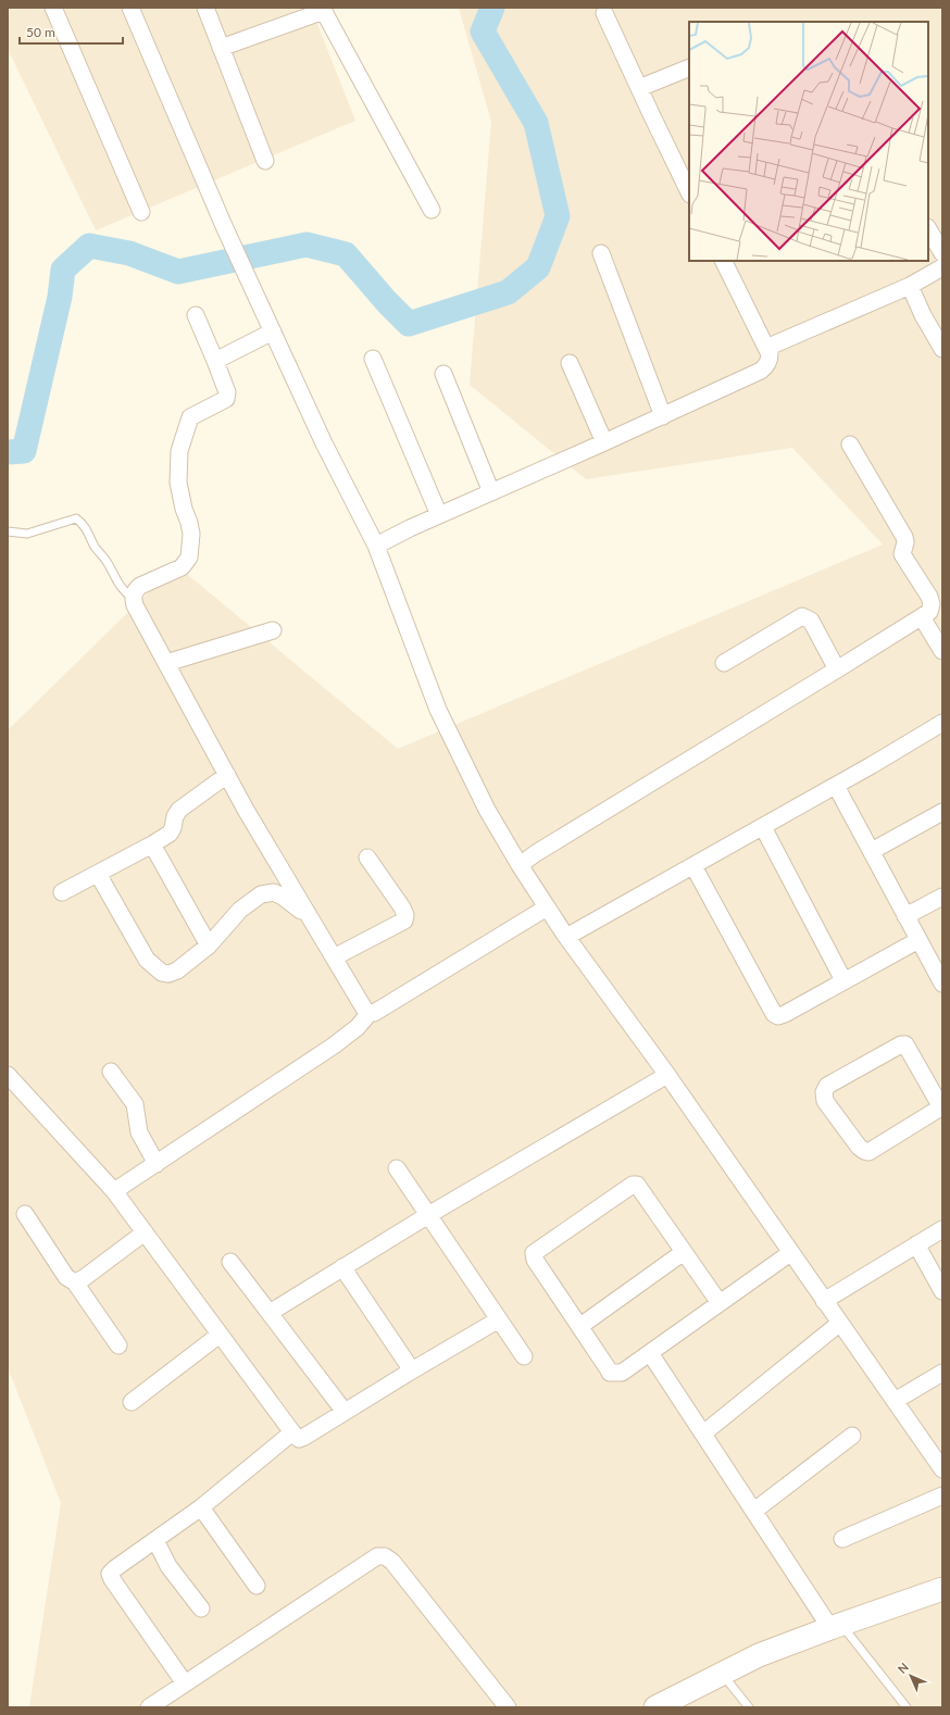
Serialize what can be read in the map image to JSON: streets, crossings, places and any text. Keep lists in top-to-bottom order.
{
  "scale_bar": "50 m",
  "north": "top left"
}
